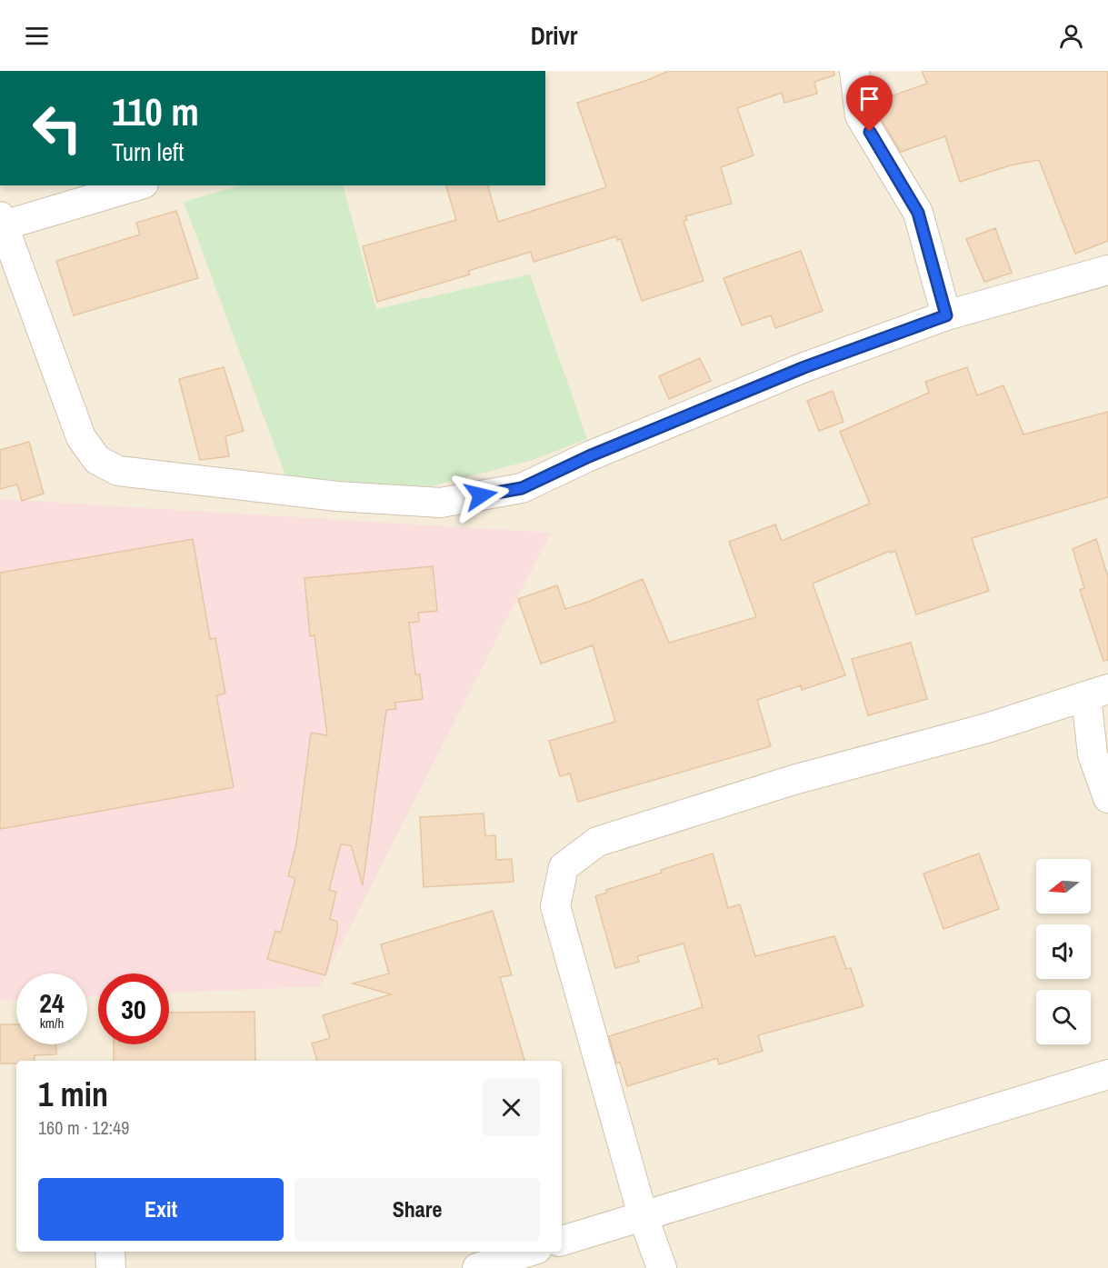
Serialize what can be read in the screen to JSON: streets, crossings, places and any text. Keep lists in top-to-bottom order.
{
  "north": "left",
  "page": {
    "header": "Drivr",
    "turn": ["110 m", "Turn left"],
    "speed": "24 km/h",
    "limit": "30",
    "heading": ["1 min", "160 m · 12:49"],
    "buttons": ["Exit", "Share"]
  }
}
